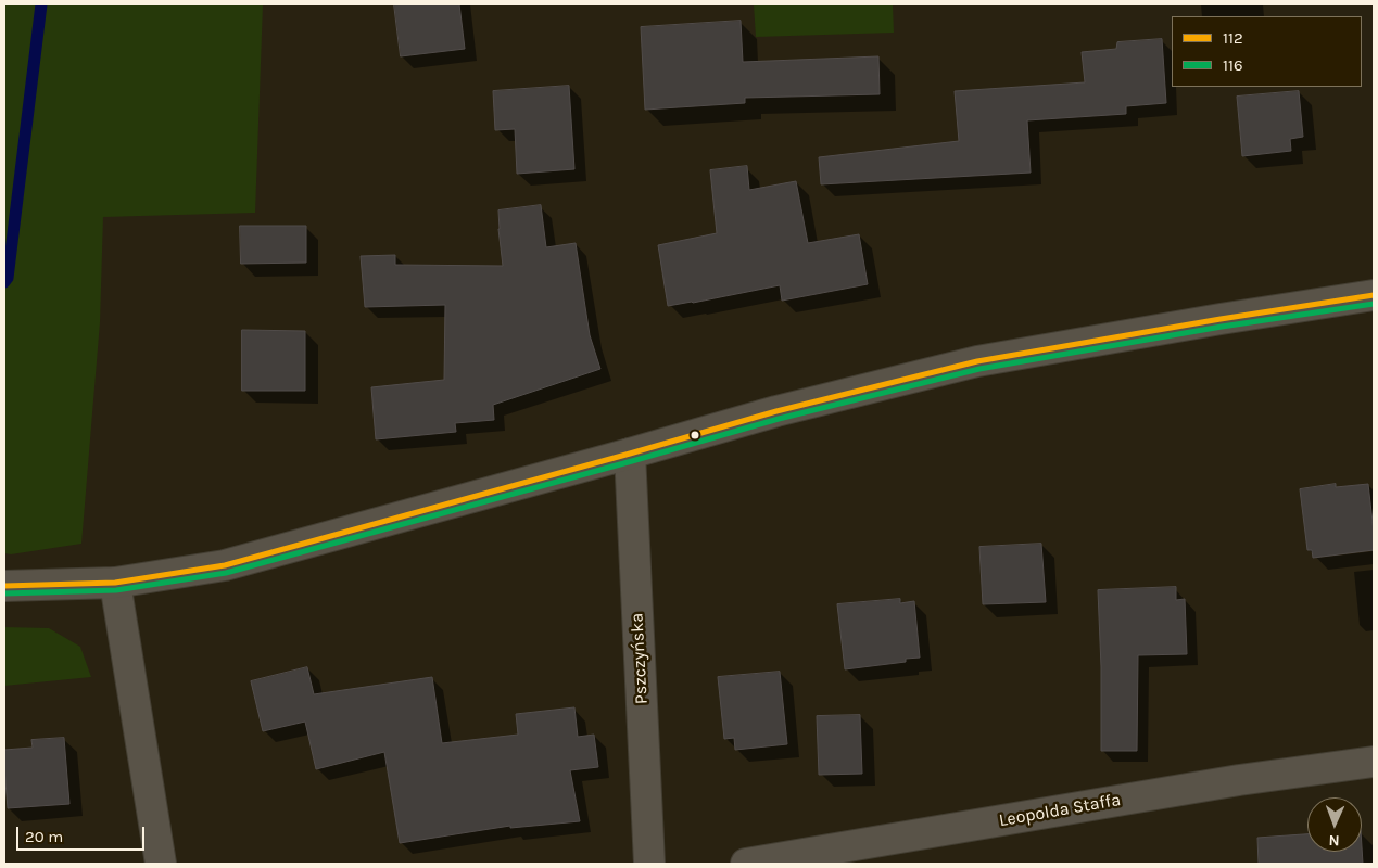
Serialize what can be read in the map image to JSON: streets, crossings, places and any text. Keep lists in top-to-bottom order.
{
  "streets": {
    "street": ["Pszczyńska", "Leopolda Staffa"]
  },
  "lines": ["transit line 112", "transit line 116"],
  "legend": ["112", "116"],
  "scale_bar": "20 m",
  "north": "bottom"
}
